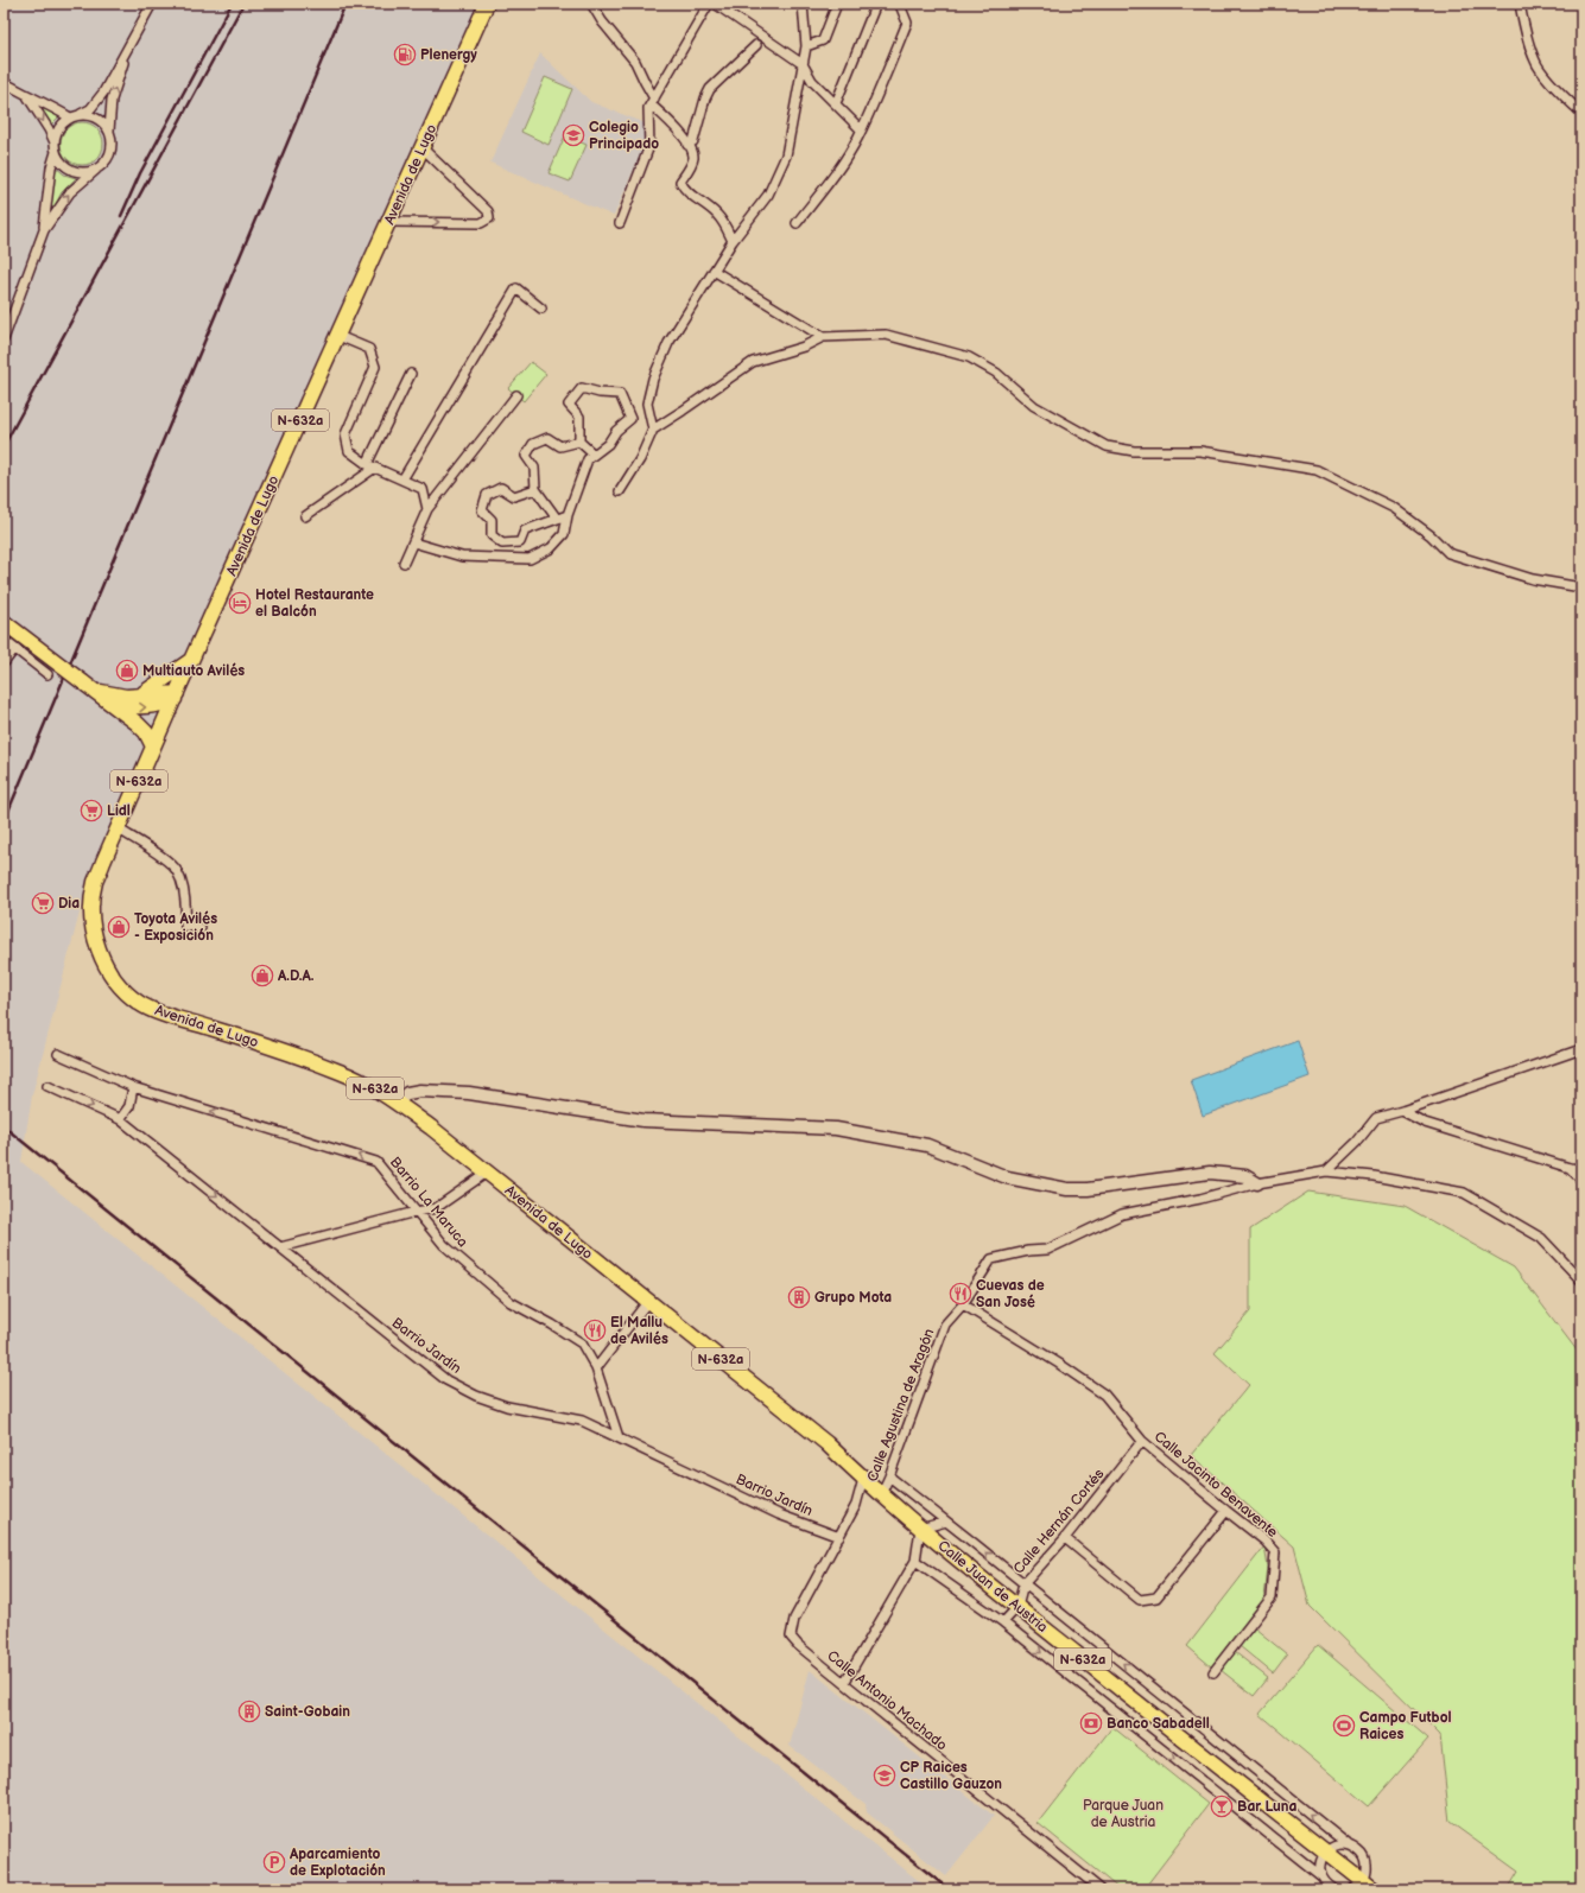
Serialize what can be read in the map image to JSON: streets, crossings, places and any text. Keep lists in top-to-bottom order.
{
  "streets": {
    "main road": ["Avenida de Lugo", "N-632a", "Calle Juan de Austria"],
    "street": [
      "Barrio La Maruca",
      "Barrio Jardín",
      "Calle Agustina de Aragón",
      "Calle Jacinto Benavente",
      "Calle Hernán Cortés",
      "Calle Antonio Machado"
    ]
  },
  "crossings": [
    ["Avenida de Lugo", "Calle Agustina de Aragón"],
    ["Avenida de Lugo", "Calle Juan de Austria"],
    ["Barrio La Maruca", "Barrio Jardín"],
    ["Barrio Jardín", "Calle Antonio Machado"],
    ["Calle Agustina de Aragón", "Calle Jacinto Benavente"],
    ["Calle Agustina de Aragón", "Calle Juan de Austria"],
    ["Calle Jacinto Benavente", "Calle Hernán Cortés"],
    ["Calle Hernán Cortés", "Calle Juan de Austria"]
  ],
  "one_way": ["Barrio La Maruca"],
  "parks": ["Parque Juan de Austria"],
  "places": {
    "fuel station": ["Plenergy"],
    "school or university": ["Colegio Principado", "CP Raices Castillo Gauzon"],
    "hotel": ["Hotel Restaurante el Balcón"],
    "shop": ["Multiauto Avilés", "Toyota Avilés - Exposición", "A.D.A."],
    "supermarket": ["Lidl", "Dia"],
    "restaurant": ["Cuevas de San José", "El Mallu de Avilés"],
    "building": ["Grupo Mota", "Saint-Gobain"],
    "bank": ["Banco Sabadell"],
    "sports": ["Campo Futbol Raices"],
    "bar": ["Bar Luna"],
    "parking": ["Aparcamiento de Explotación"]
  }
}
